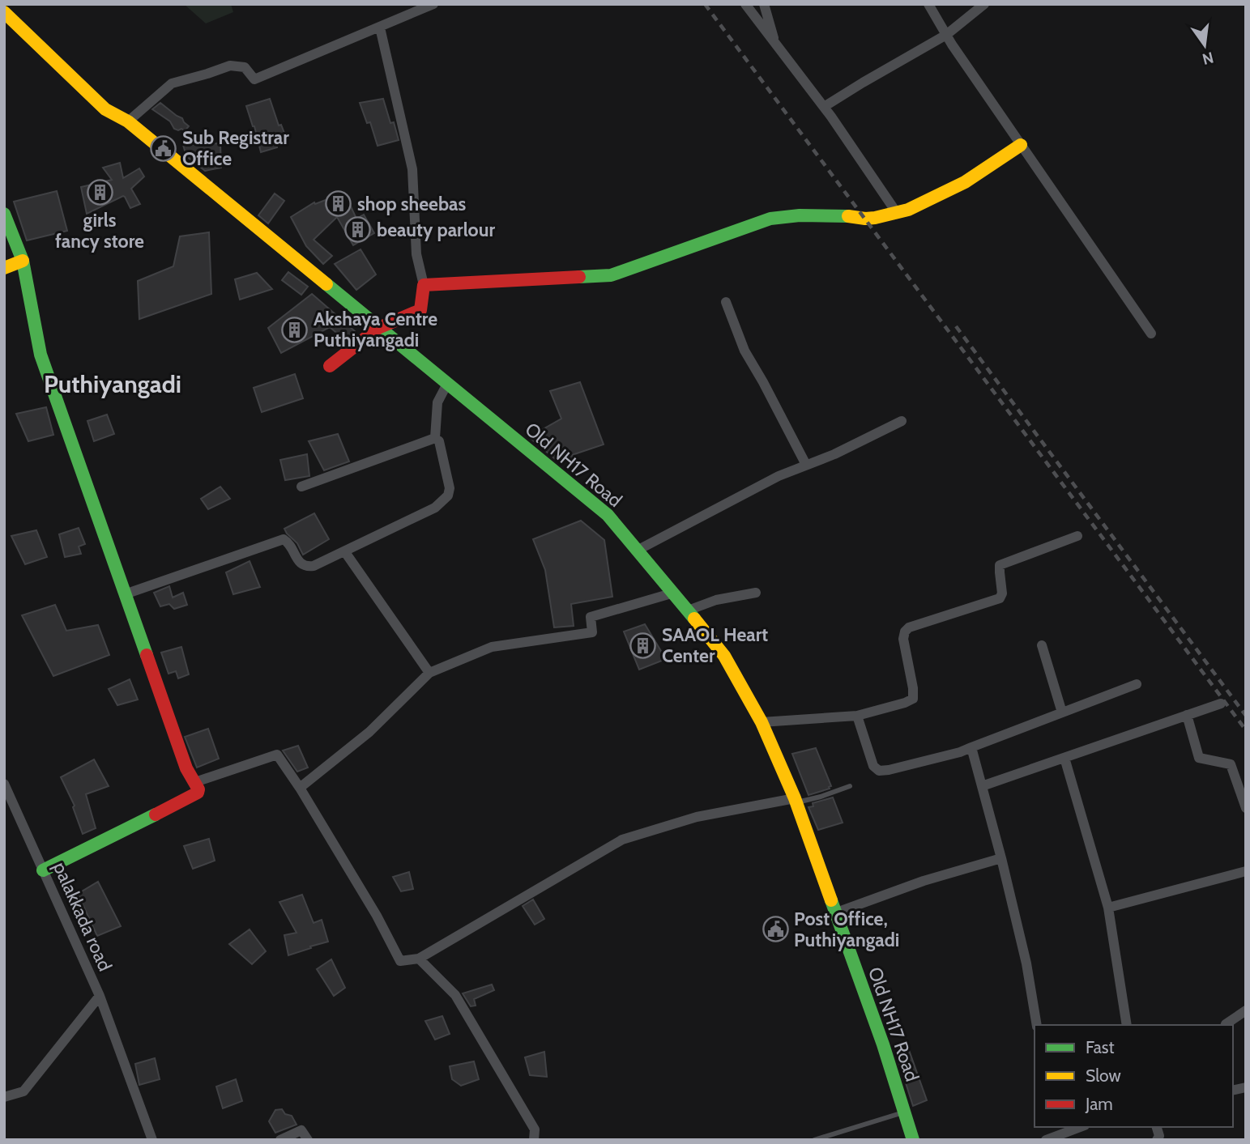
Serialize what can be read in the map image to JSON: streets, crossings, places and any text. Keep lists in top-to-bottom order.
{
  "streets": {
    "street": ["Old NH17 Road", "palakkada road"]
  },
  "districts": ["Puthiyangadi"],
  "places": {
    "public building": ["Sub Registrar Office", "Post Office, Puthiyangadi"],
    "building": [
      "girls fancy store",
      "shop sheebas",
      "beauty parlour",
      "Akshaya Centre Puthiyangadi",
      "SAAOL Heart Center"
    ]
  },
  "legend": ["Fast", "Slow", "Jam"],
  "north": "bottom"
}
